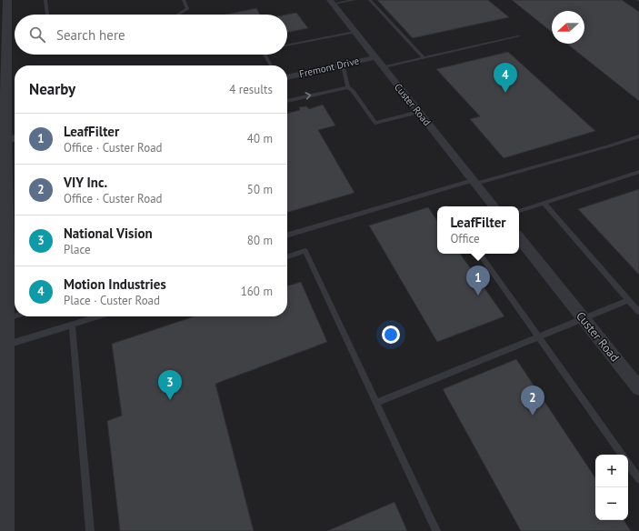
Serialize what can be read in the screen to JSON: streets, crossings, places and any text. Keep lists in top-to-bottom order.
{
  "streets": {
    "street": ["Fremont Drive", "Custer Road"]
  },
  "crossings": [
    ["Fremont Drive", "Custer Road"]
  ],
  "north": "left",
  "page": {
    "search": "Search here",
    "pins": [
      "4",
      "1",
      "3",
      "2"
    ],
    "heading": ["Nearby", "4 results"],
    "list": [
      {
        "mark": "1",
        "name": "LeafFilter",
        "note": "Office · Custer Road",
        "value": "40 m"
      },
      {
        "mark": "2",
        "name": "VIY Inc.",
        "note": "Office · Custer Road",
        "value": "50 m"
      },
      {
        "mark": "3",
        "name": "National Vision",
        "note": "Place",
        "value": "80 m"
      },
      {
        "mark": "4",
        "name": "Motion Industries",
        "note": "Place · Custer Road",
        "value": "160 m"
      }
    ],
    "popup": ["LeafFilter", "Office"],
    "map_buttons": ["+", "−"]
  }
}
